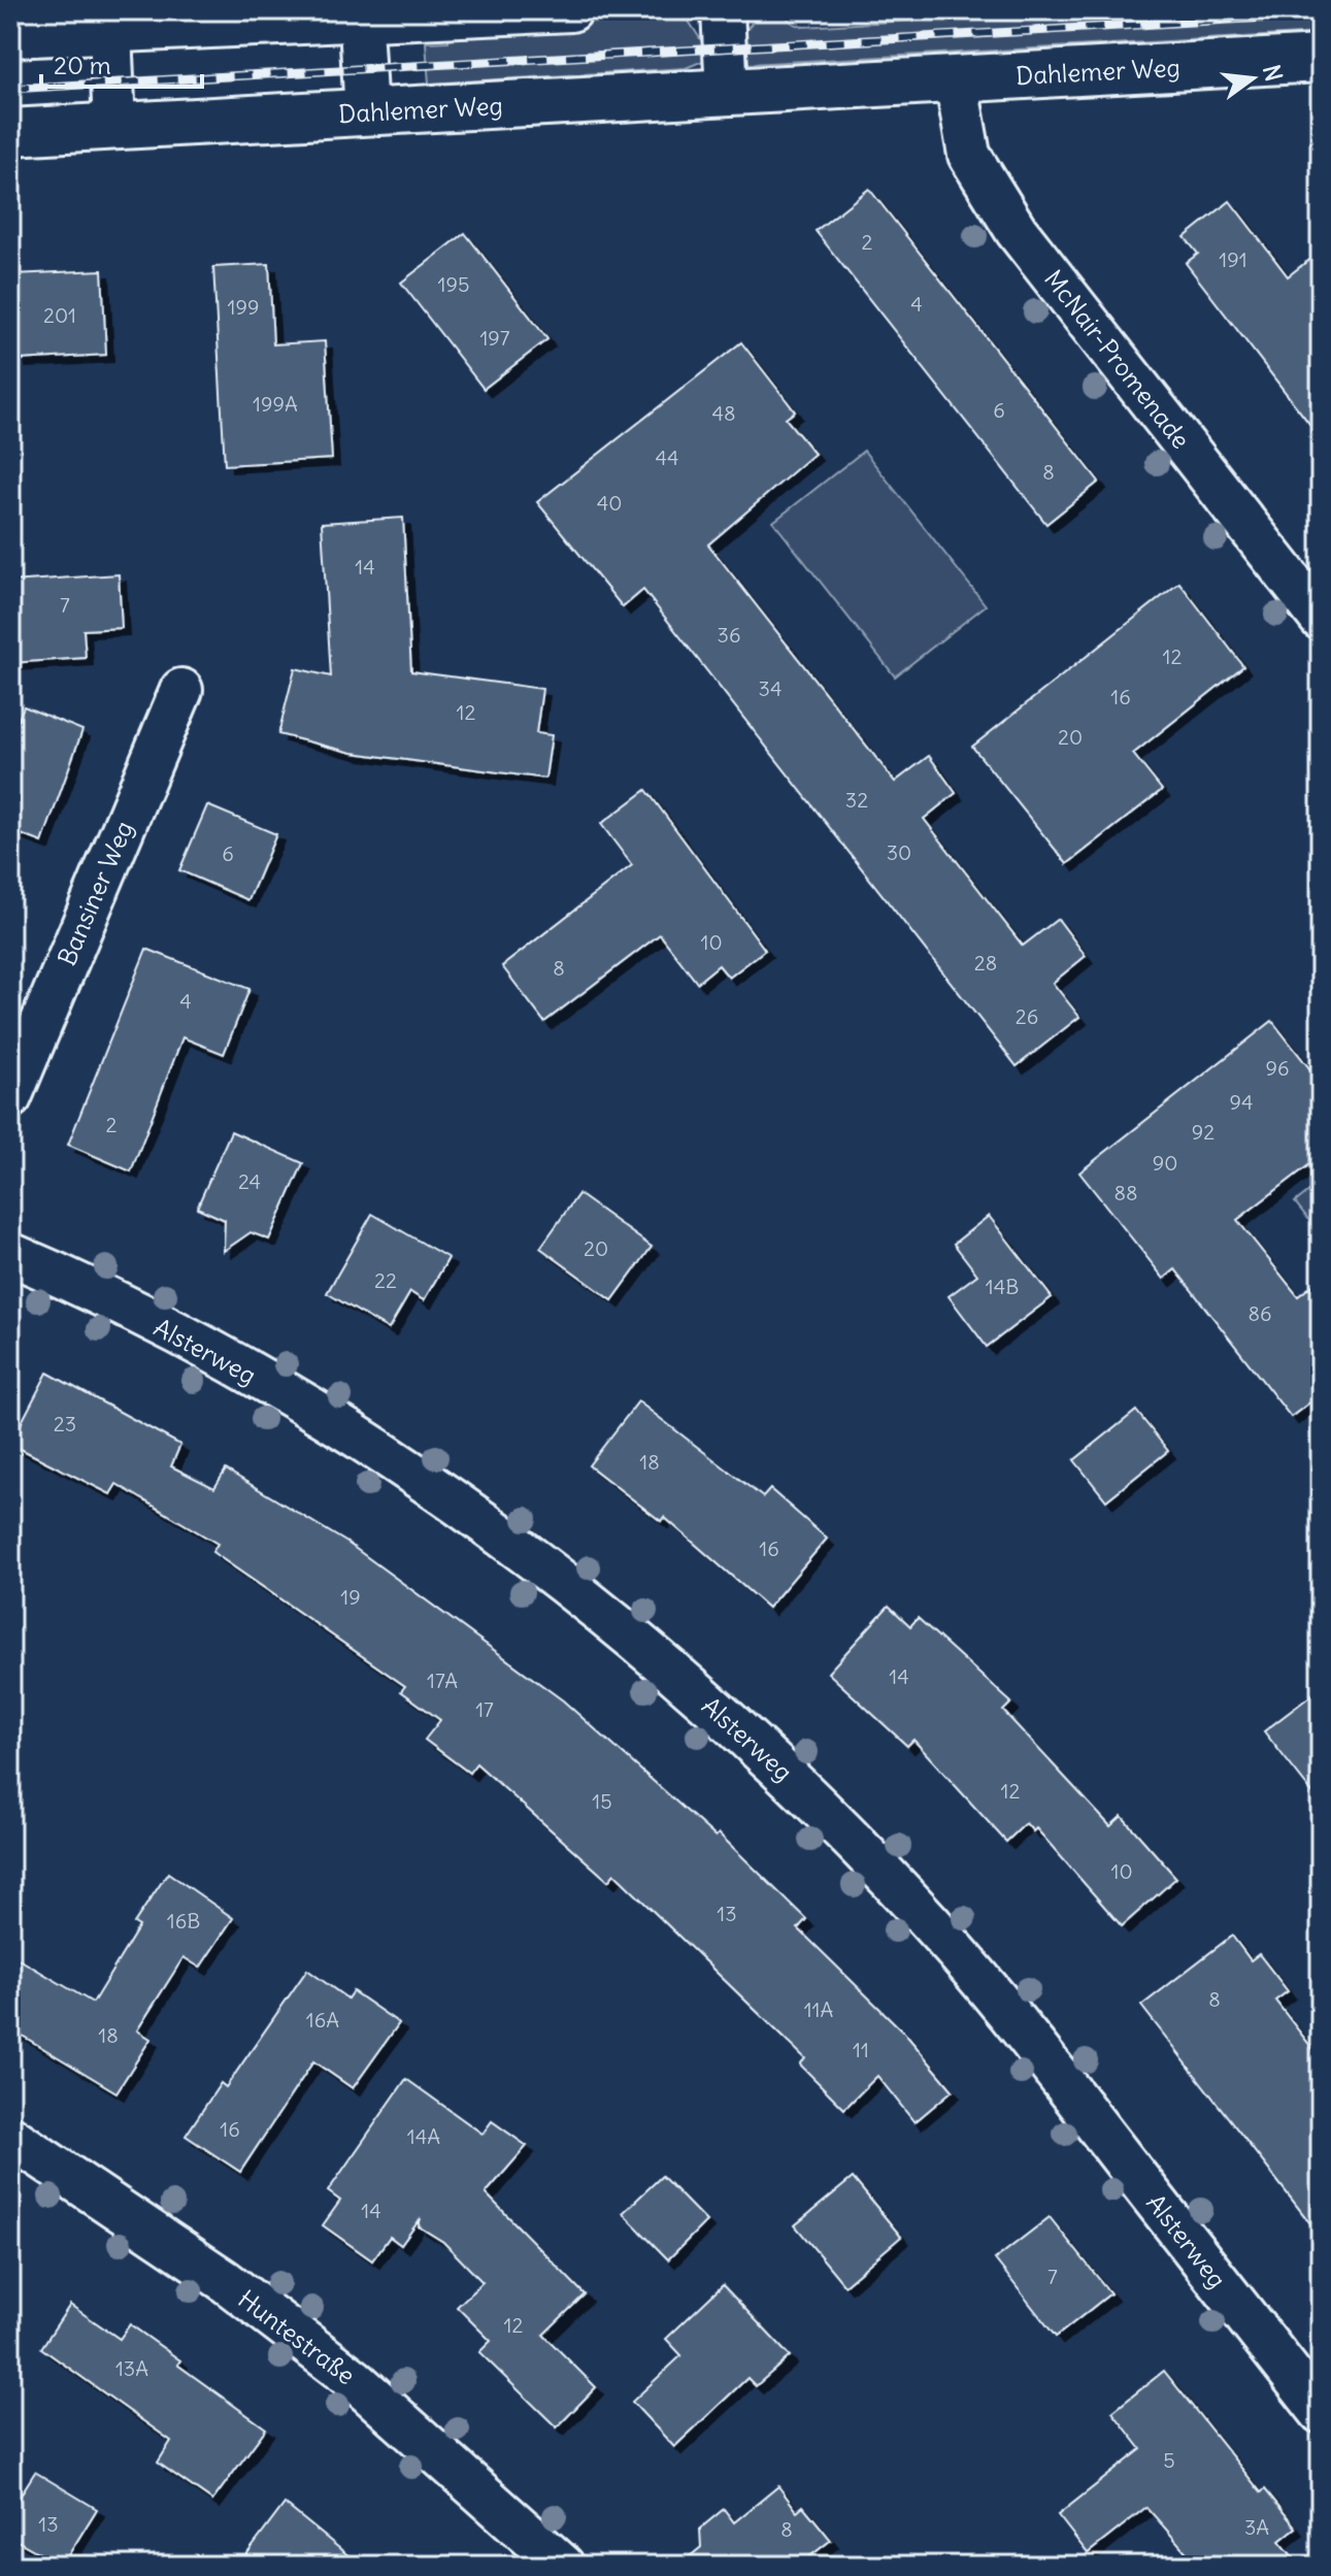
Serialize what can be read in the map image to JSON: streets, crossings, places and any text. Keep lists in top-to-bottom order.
{
  "streets": {
    "main road": ["Dahlemer Weg"],
    "street": [
      "McNair-Promenade",
      "Bansiner Weg",
      "Alsterweg",
      "Huntestraße"
    ]
  },
  "crossings": [
    ["Dahlemer Weg", "McNair-Promenade"]
  ],
  "house_numbers": [
    "2",
    "191",
    "195",
    "4",
    "199",
    "201",
    "197",
    "199A",
    "6",
    "48",
    "44",
    "8",
    "40",
    "14",
    "7",
    "36",
    "12",
    "34",
    "16",
    "12",
    "20",
    "32",
    "30",
    "6",
    "10",
    "28",
    "8",
    "4",
    "26",
    "96",
    "94",
    "2",
    "92",
    "90",
    "24",
    "88",
    "20",
    "22",
    "14B",
    "86",
    "23",
    "18",
    "16",
    "19",
    "14",
    "17A",
    "17",
    "12",
    "15",
    "10",
    "13",
    "16B",
    "8",
    "11A",
    "16A",
    "18",
    "11",
    "16",
    "14A",
    "14",
    "7",
    "12",
    "13A",
    "5",
    "13",
    "3A",
    "8"
  ],
  "scale_bar": "20 m",
  "north": "right"
}
